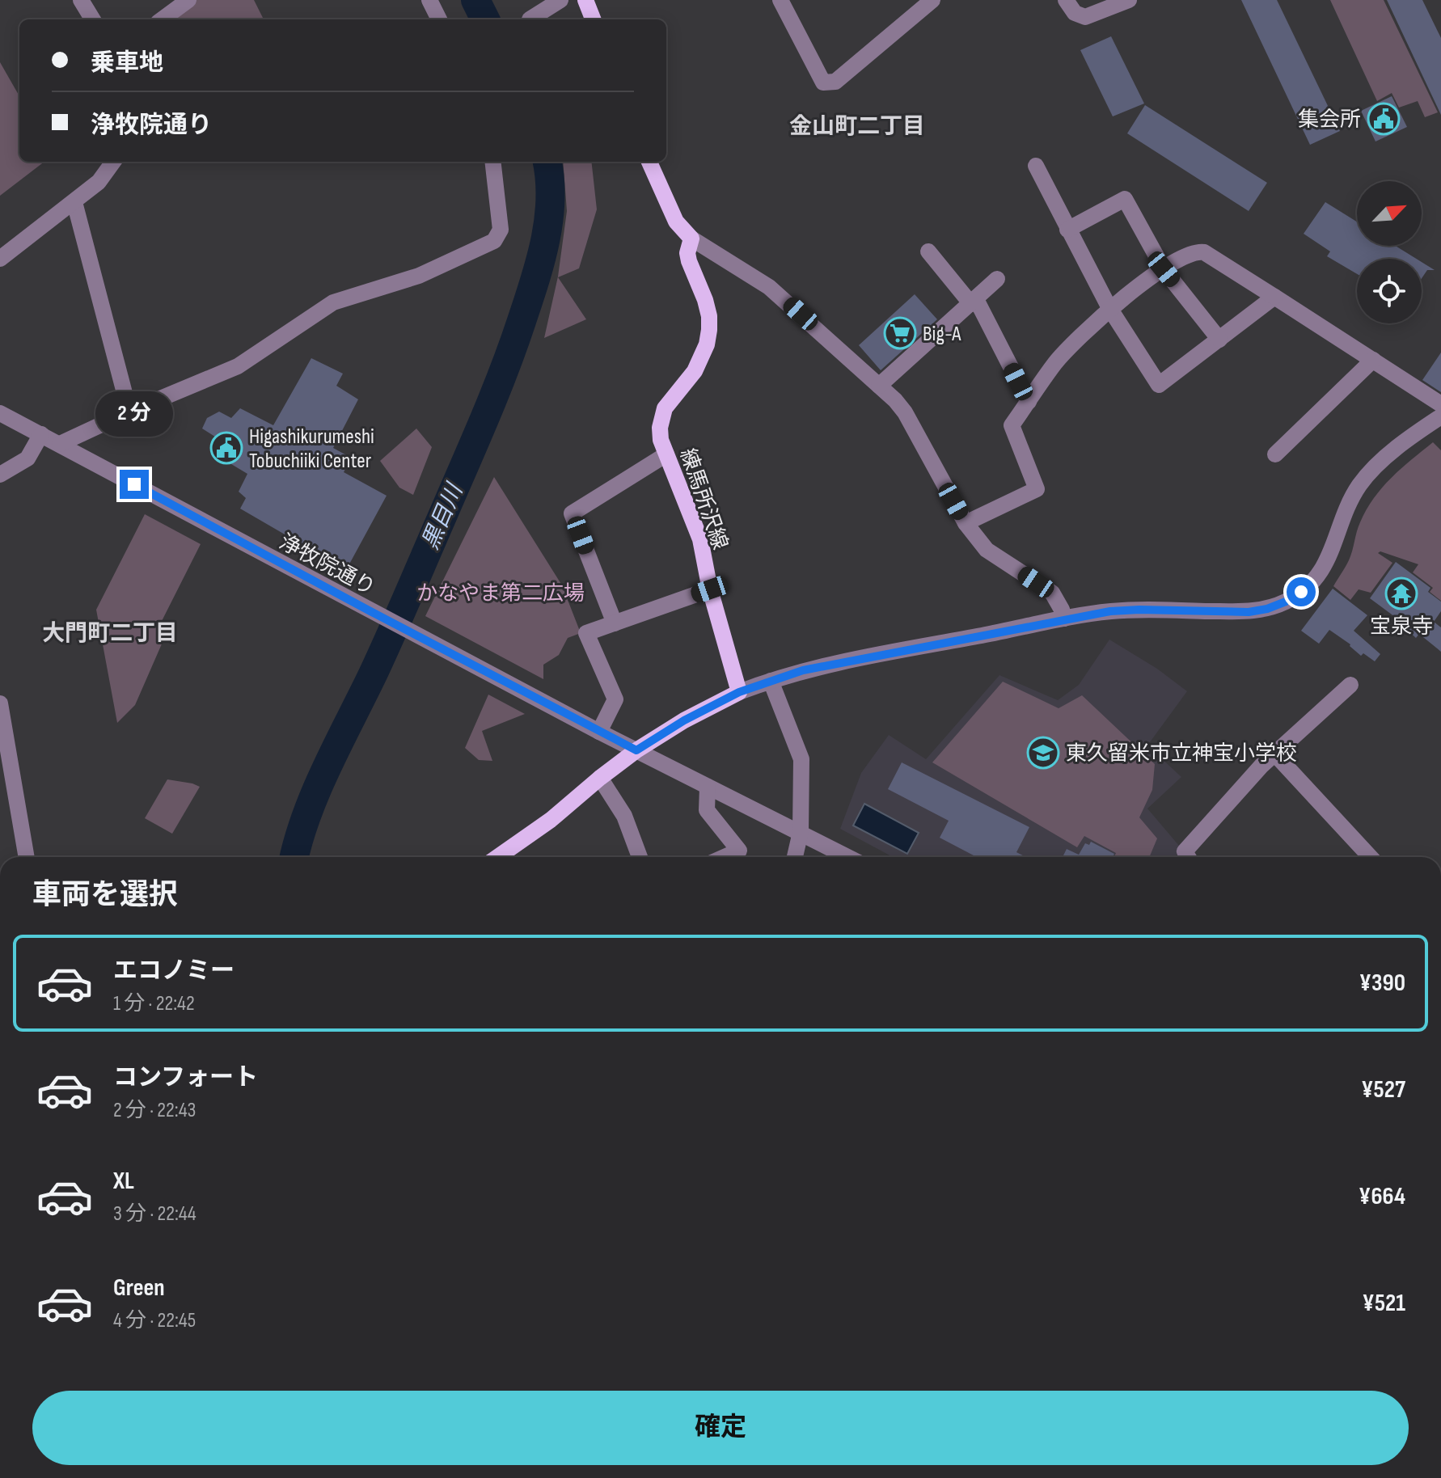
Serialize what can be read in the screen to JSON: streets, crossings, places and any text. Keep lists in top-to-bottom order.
{
  "streets": {
    "main road": ["練馬所沢線"],
    "street": ["浄牧院通り"]
  },
  "districts": ["金山町二丁目", "大門町二丁目"],
  "water": ["黒目川"],
  "parks": ["かなやま第二広場"],
  "places": {
    "public building": ["集会所", "Higashikurumeshi Tobuchiiki Center"],
    "supermarket": ["Big-A"],
    "temple": ["宝泉寺"],
    "school or university": ["東久留米市立神宝小学校"]
  },
  "north": "top right",
  "page": {
    "banner": ["乗車地", "浄牧院通り"],
    "bubble": "2 分",
    "heading": "車両を選択",
    "list": [
      {
        "name": "エコノミー",
        "note": "1 分 · 22:42",
        "value": "¥390"
      },
      {
        "name": "コンフォート",
        "note": "2 分 · 22:43",
        "value": "¥527"
      },
      {
        "name": "XL",
        "note": "3 分 · 22:44",
        "value": "¥664"
      },
      {
        "name": "Green",
        "note": "4 分 · 22:45",
        "value": "¥521"
      }
    ],
    "buttons": "確定"
  }
}
